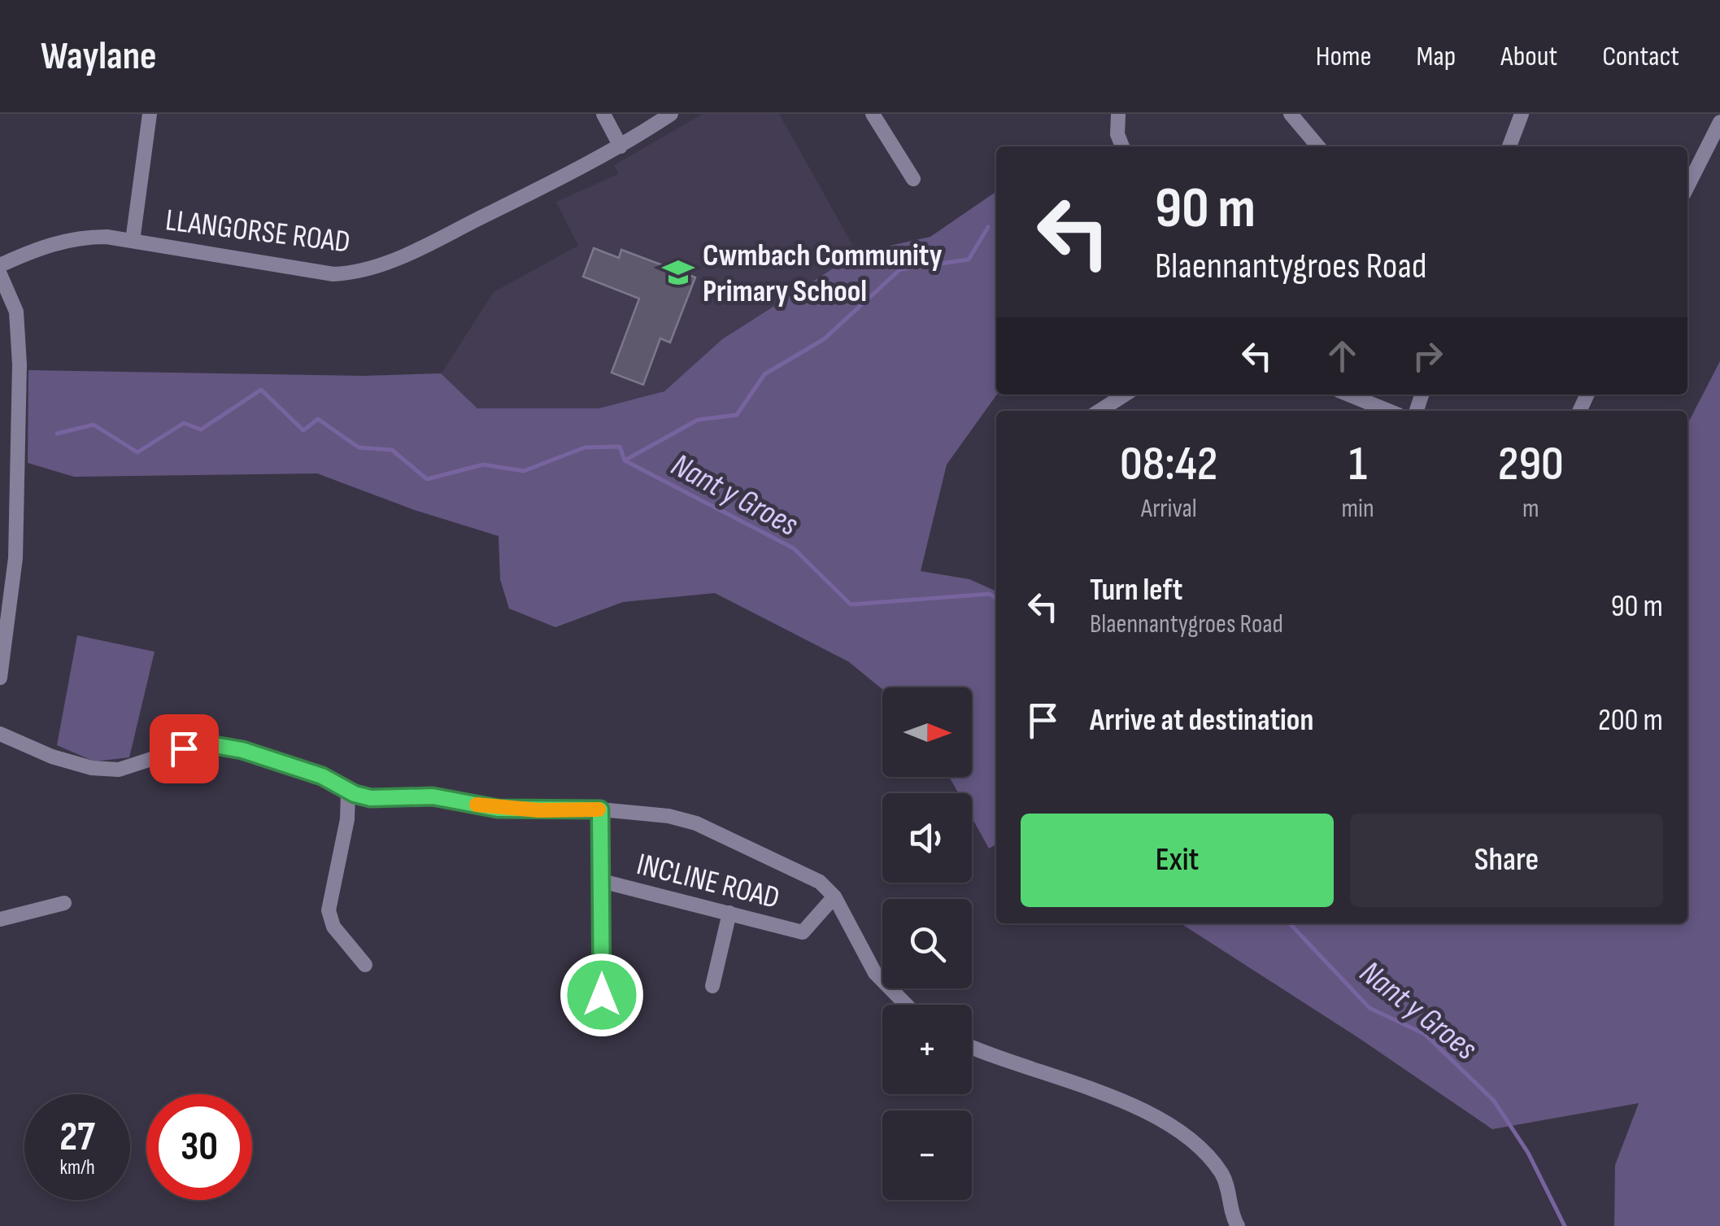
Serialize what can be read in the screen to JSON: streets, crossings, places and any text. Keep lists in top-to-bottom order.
{
  "streets": {
    "street": ["LLANGORSE ROAD", "INCLINE ROAD"]
  },
  "water": ["Nant y Groes"],
  "places": {
    "school or university": ["Cwmbach Community Primary School"]
  },
  "north": "right",
  "page": {
    "header": "Waylane",
    "nav": [
      "Home",
      "Map",
      "About",
      "Contact"
    ],
    "turn": ["90 m", "Blaennantygroes Road"],
    "eta": [
      "08:42",
      "Arrival",
      "1",
      "min",
      "290",
      "m"
    ],
    "list": [
      {
        "name": "Turn left",
        "note": "Blaennantygroes Road",
        "value": "90 m"
      },
      {
        "name": "Arrive at destination",
        "value": "200 m"
      }
    ],
    "map_buttons": ["+", "−"],
    "buttons": ["Exit", "Share"],
    "speed": "27 km/h",
    "limit": "30"
  }
}
